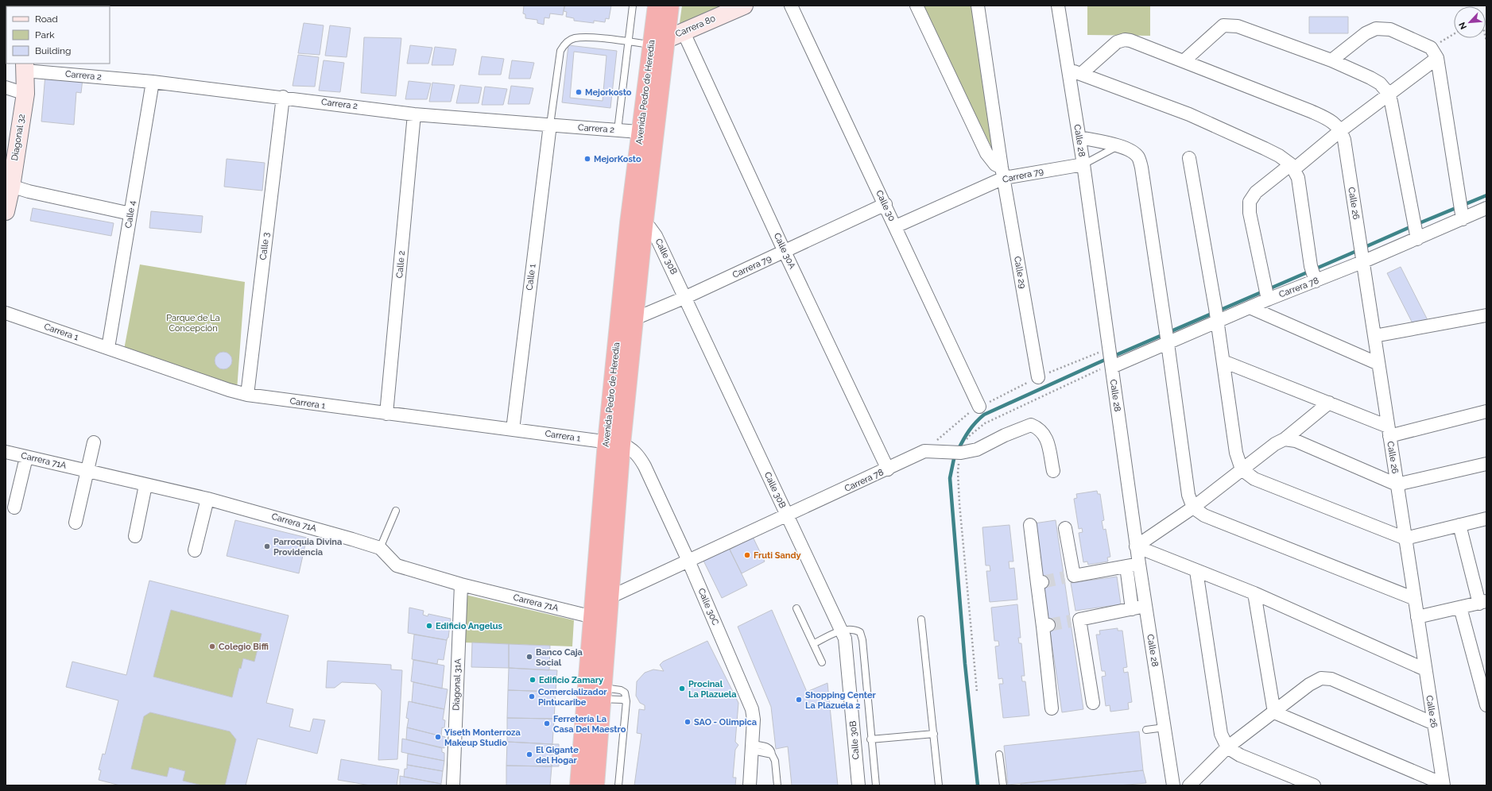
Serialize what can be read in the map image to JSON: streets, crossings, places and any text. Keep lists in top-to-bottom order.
{
  "streets": {
    "highway": ["Avenida Pedro de Heredia"],
    "street": [
      "Carrera 80",
      "Carrera 2",
      "Diagonal 32",
      "Calle 28",
      "Carrera 79",
      "Calle 26",
      "Calle 30",
      "Calle 4",
      "Calle 3",
      "Calle 30A",
      "Calle 30B",
      "Calle 2",
      "Calle 29",
      "Calle 1",
      "Carrera 78",
      "Carrera 1",
      "Carrera 71A",
      "Calle 30C",
      "Diagonal 31A"
    ]
  },
  "crossings": [
    ["Carrera 80", "Avenida Pedro de Heredia"],
    ["Carrera 80", "Calle 30A"],
    ["Carrera 2", "Avenida Pedro de Heredia"],
    ["Carrera 2", "Diagonal 32"],
    ["Carrera 2", "Calle 4"],
    ["Carrera 2", "Calle 3"],
    ["Carrera 2", "Calle 2"],
    ["Carrera 2", "Calle 1"],
    ["Avenida Pedro de Heredia", "Carrera 79"],
    ["Avenida Pedro de Heredia", "Calle 30B"],
    ["Avenida Pedro de Heredia", "Carrera 78"],
    ["Avenida Pedro de Heredia", "Carrera 1"],
    ["Avenida Pedro de Heredia", "Carrera 71A"],
    ["Avenida Pedro de Heredia", "Calle 30C"],
    ["Calle 28", "Carrera 79"],
    ["Calle 28", "Carrera 78"],
    ["Carrera 79", "Calle 30"],
    ["Carrera 79", "Calle 30A"],
    ["Carrera 79", "Calle 30B"],
    ["Carrera 79", "Calle 29"],
    ["Calle 26", "Carrera 78"],
    ["Calle 4", "Carrera 1"],
    ["Calle 3", "Carrera 1"],
    ["Calle 30A", "Carrera 78"],
    ["Calle 30B", "Carrera 78"],
    ["Calle 2", "Carrera 1"],
    ["Calle 1", "Carrera 1"],
    ["Carrera 78", "Calle 30C"],
    ["Carrera 1", "Calle 30C"],
    ["Carrera 71A", "Diagonal 31A"]
  ],
  "parks": ["Parque de La Concepción"],
  "places": [
    "Mejorkosto",
    "MejorKosto",
    "Parroquia Divina Providencia",
    "Fruti Sandy",
    "Edificio Angelus",
    "Colegio Biffi",
    "Banco Caja Social",
    "Edificio Zamary",
    "Procinal La Plazuela",
    "Comercializador Pintucaribe",
    "Shopping Center La Plazuela 2",
    "SAO - Olimpica",
    "Ferretería La Casa Del Maestro",
    "Yiseth Monterroza Makeup Studio",
    "El Gigante del Hogar"
  ],
  "legend": ["Road", "Park", "Building"],
  "north": "bottom left"
}
